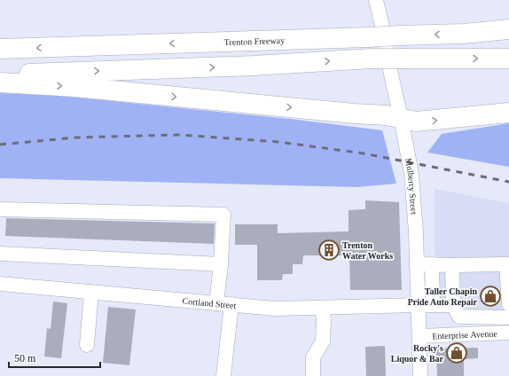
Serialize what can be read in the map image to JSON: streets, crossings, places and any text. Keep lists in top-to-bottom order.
{
  "streets": {
    "highway": ["Trenton Freeway"],
    "street": ["Mulberry Street", "Cortland Street", "Enterprise Avenue"]
  },
  "crossings": [
    ["Mulberry Street", "Cortland Street"],
    ["Mulberry Street", "Enterprise Avenue"]
  ],
  "places": {
    "building": ["Trenton Water Works"],
    "shop": ["Taller Chapin Pride Auto Repair", "Rocky's Liquor & Bar"]
  },
  "scale_bar": "50 m"
}
